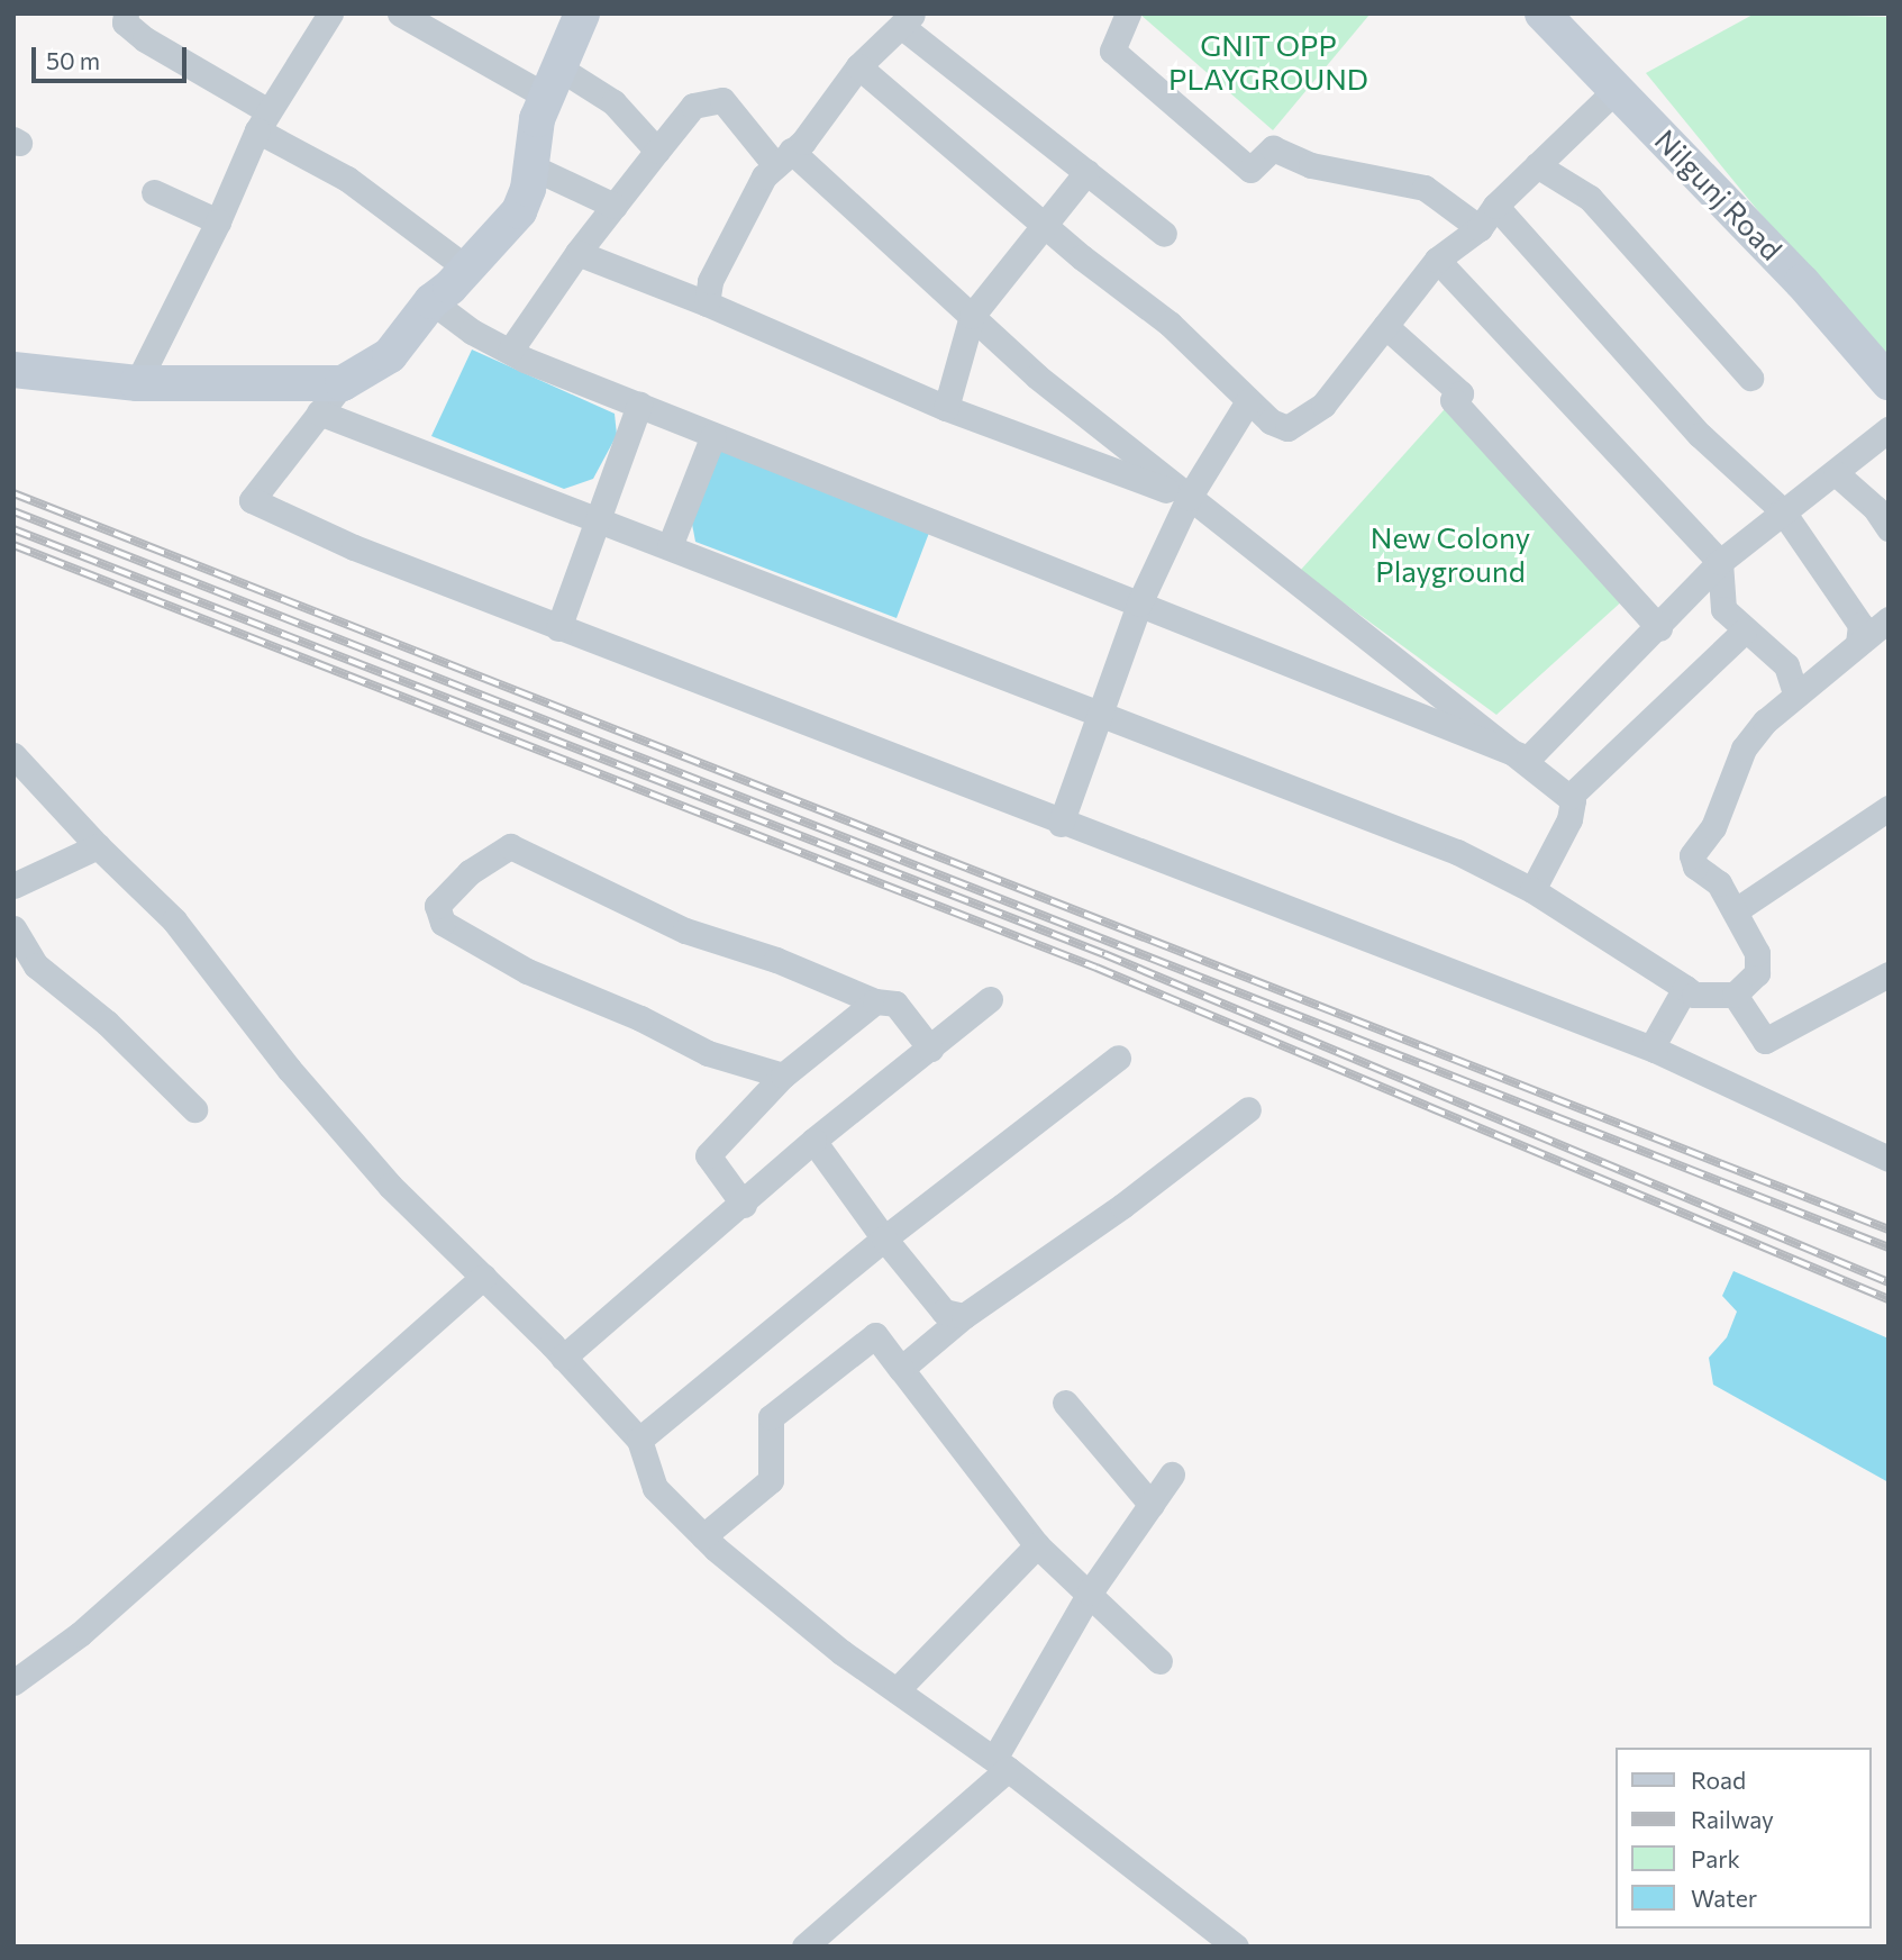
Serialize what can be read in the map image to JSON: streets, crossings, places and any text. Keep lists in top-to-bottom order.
{
  "streets": {
    "street": ["Nilgunj Road"]
  },
  "parks": ["GNIT OPP PLAYGROUND", "New Colony Playground"],
  "legend": [
    "Road",
    "Railway",
    "Park",
    "Water"
  ],
  "scale_bar": "50 m"
}
